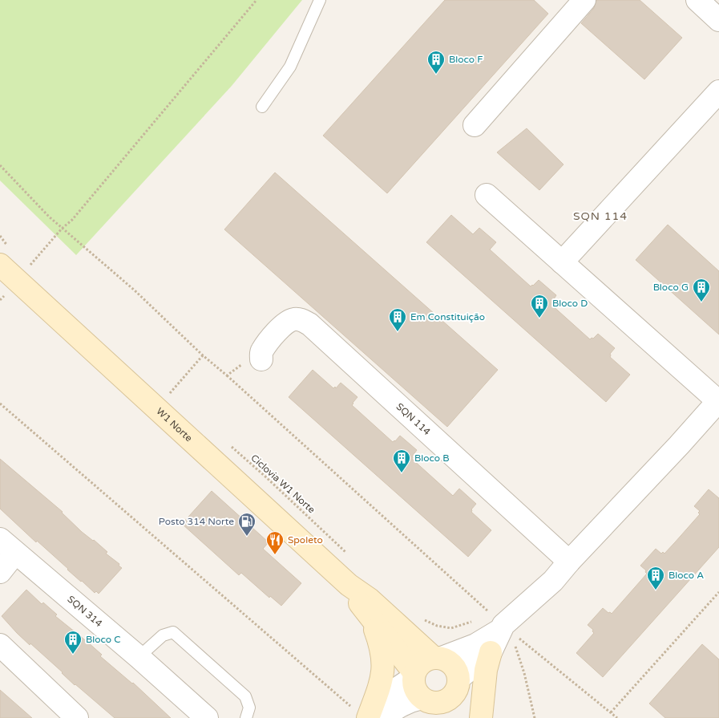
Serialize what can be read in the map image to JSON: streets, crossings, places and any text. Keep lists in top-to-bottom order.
{
  "streets": {
    "street": ["SQN 114", "W1 Norte", "SQN 314"],
    "path": ["Ciclovia W1 Norte"]
  },
  "districts": ["SQN 114"],
  "places": {
    "building": [
      "Bloco F",
      "Bloco G",
      "Bloco D",
      "Em Constituição",
      "Bloco B",
      "Bloco A",
      "Bloco C"
    ],
    "fuel station": ["Posto 314 Norte"],
    "restaurant": ["Spoleto"]
  }
}
